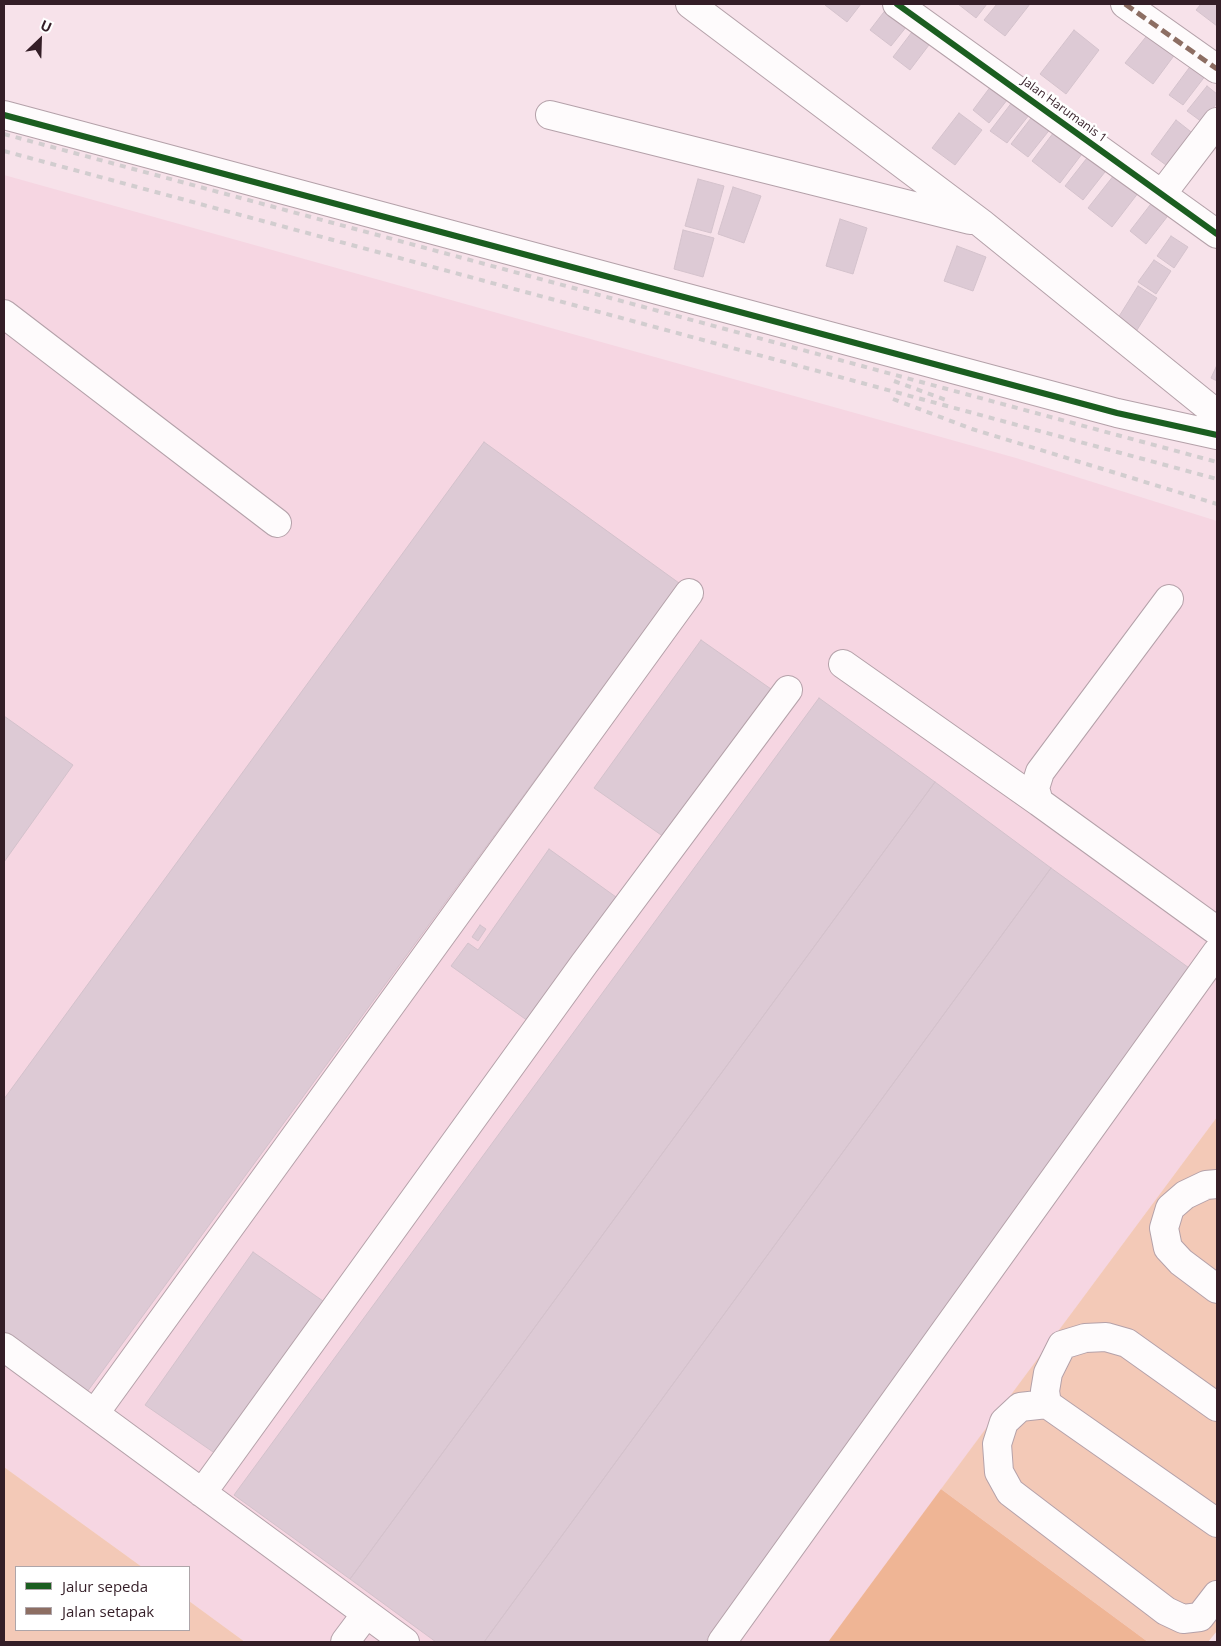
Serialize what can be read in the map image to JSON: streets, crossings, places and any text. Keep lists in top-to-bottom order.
{
  "streets": {
    "street": ["Jalan Harumanis 1"]
  },
  "legend": ["Jalur sepeda", "Jalan setapak"],
  "north": "top right"
}
